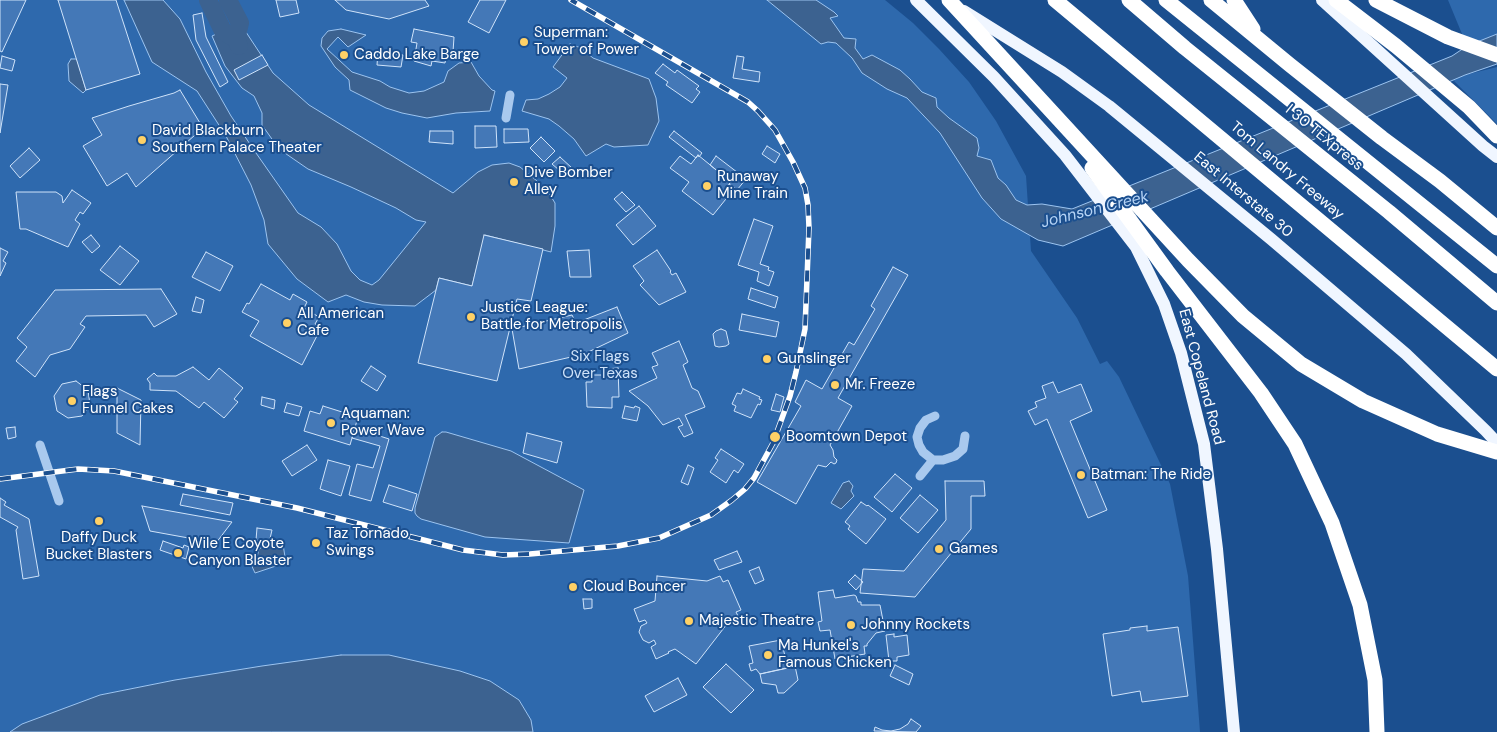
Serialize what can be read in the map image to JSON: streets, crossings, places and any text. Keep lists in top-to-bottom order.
{
  "streets": {
    "highway": ["I 30 TEXpress", "Tom Landry Freeway"],
    "main road": ["East Interstate 30", "East Copeland Road"]
  },
  "water": ["Johnson Creek"],
  "parks": ["Six Flags Over Texas"],
  "places": [
    "Superman: Tower of Power",
    "Caddo Lake Barge",
    "David Blackburn Southern Palace Theater",
    "Dive Bomber Alley",
    "Runaway Mine Train",
    "Justice League: Battle for Metropolis",
    "All American Cafe",
    "Gunslinger",
    "Mr. Freeze",
    "Flags Funnel Cakes",
    "Aquaman: Power Wave",
    "Boomtown Depot",
    "Batman: The Ride",
    "Daffy Duck Bucket Blasters",
    "Taz Tornado Swings",
    "Games",
    "Wile E Coyote Canyon Blaster",
    "Cloud Bouncer",
    "Majestic Theatre",
    "Johnny Rockets",
    "Ma Hunkel's Famous Chicken"
  ]
}
